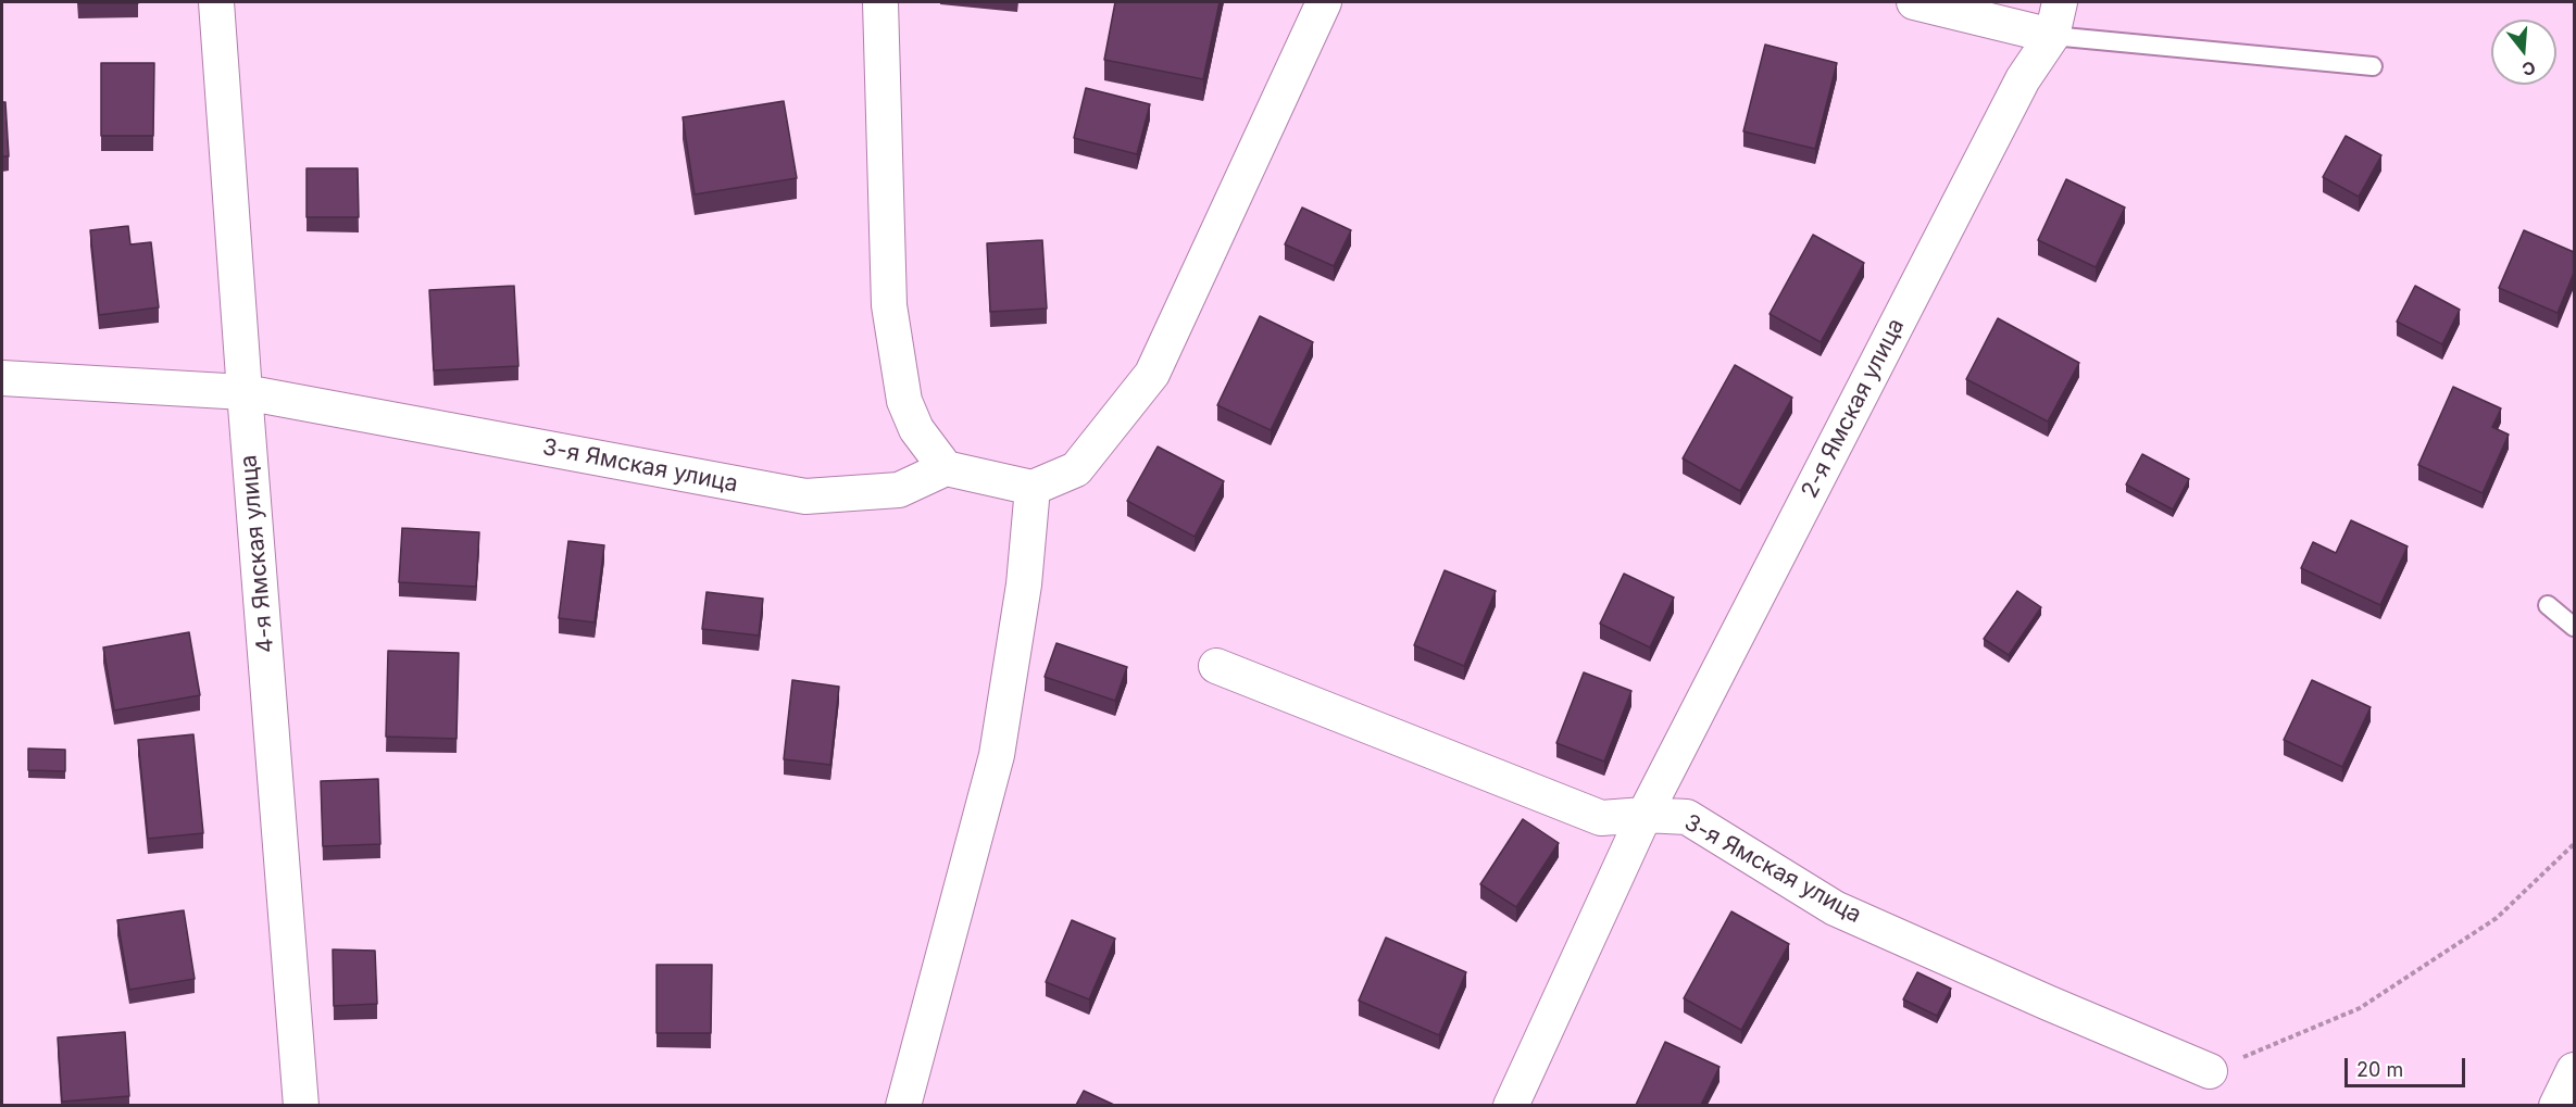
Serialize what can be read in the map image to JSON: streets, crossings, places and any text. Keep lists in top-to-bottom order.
{
  "streets": {
    "street": ["2-я Ямская улица", "3-я Ямская улица", "4-я Ямская улица"]
  },
  "crossings": [
    ["2-я Ямская улица", "3-я Ямская улица"],
    ["3-я Ямская улица", "4-я Ямская улица"]
  ],
  "scale_bar": "20 m",
  "north": "bottom"
}
